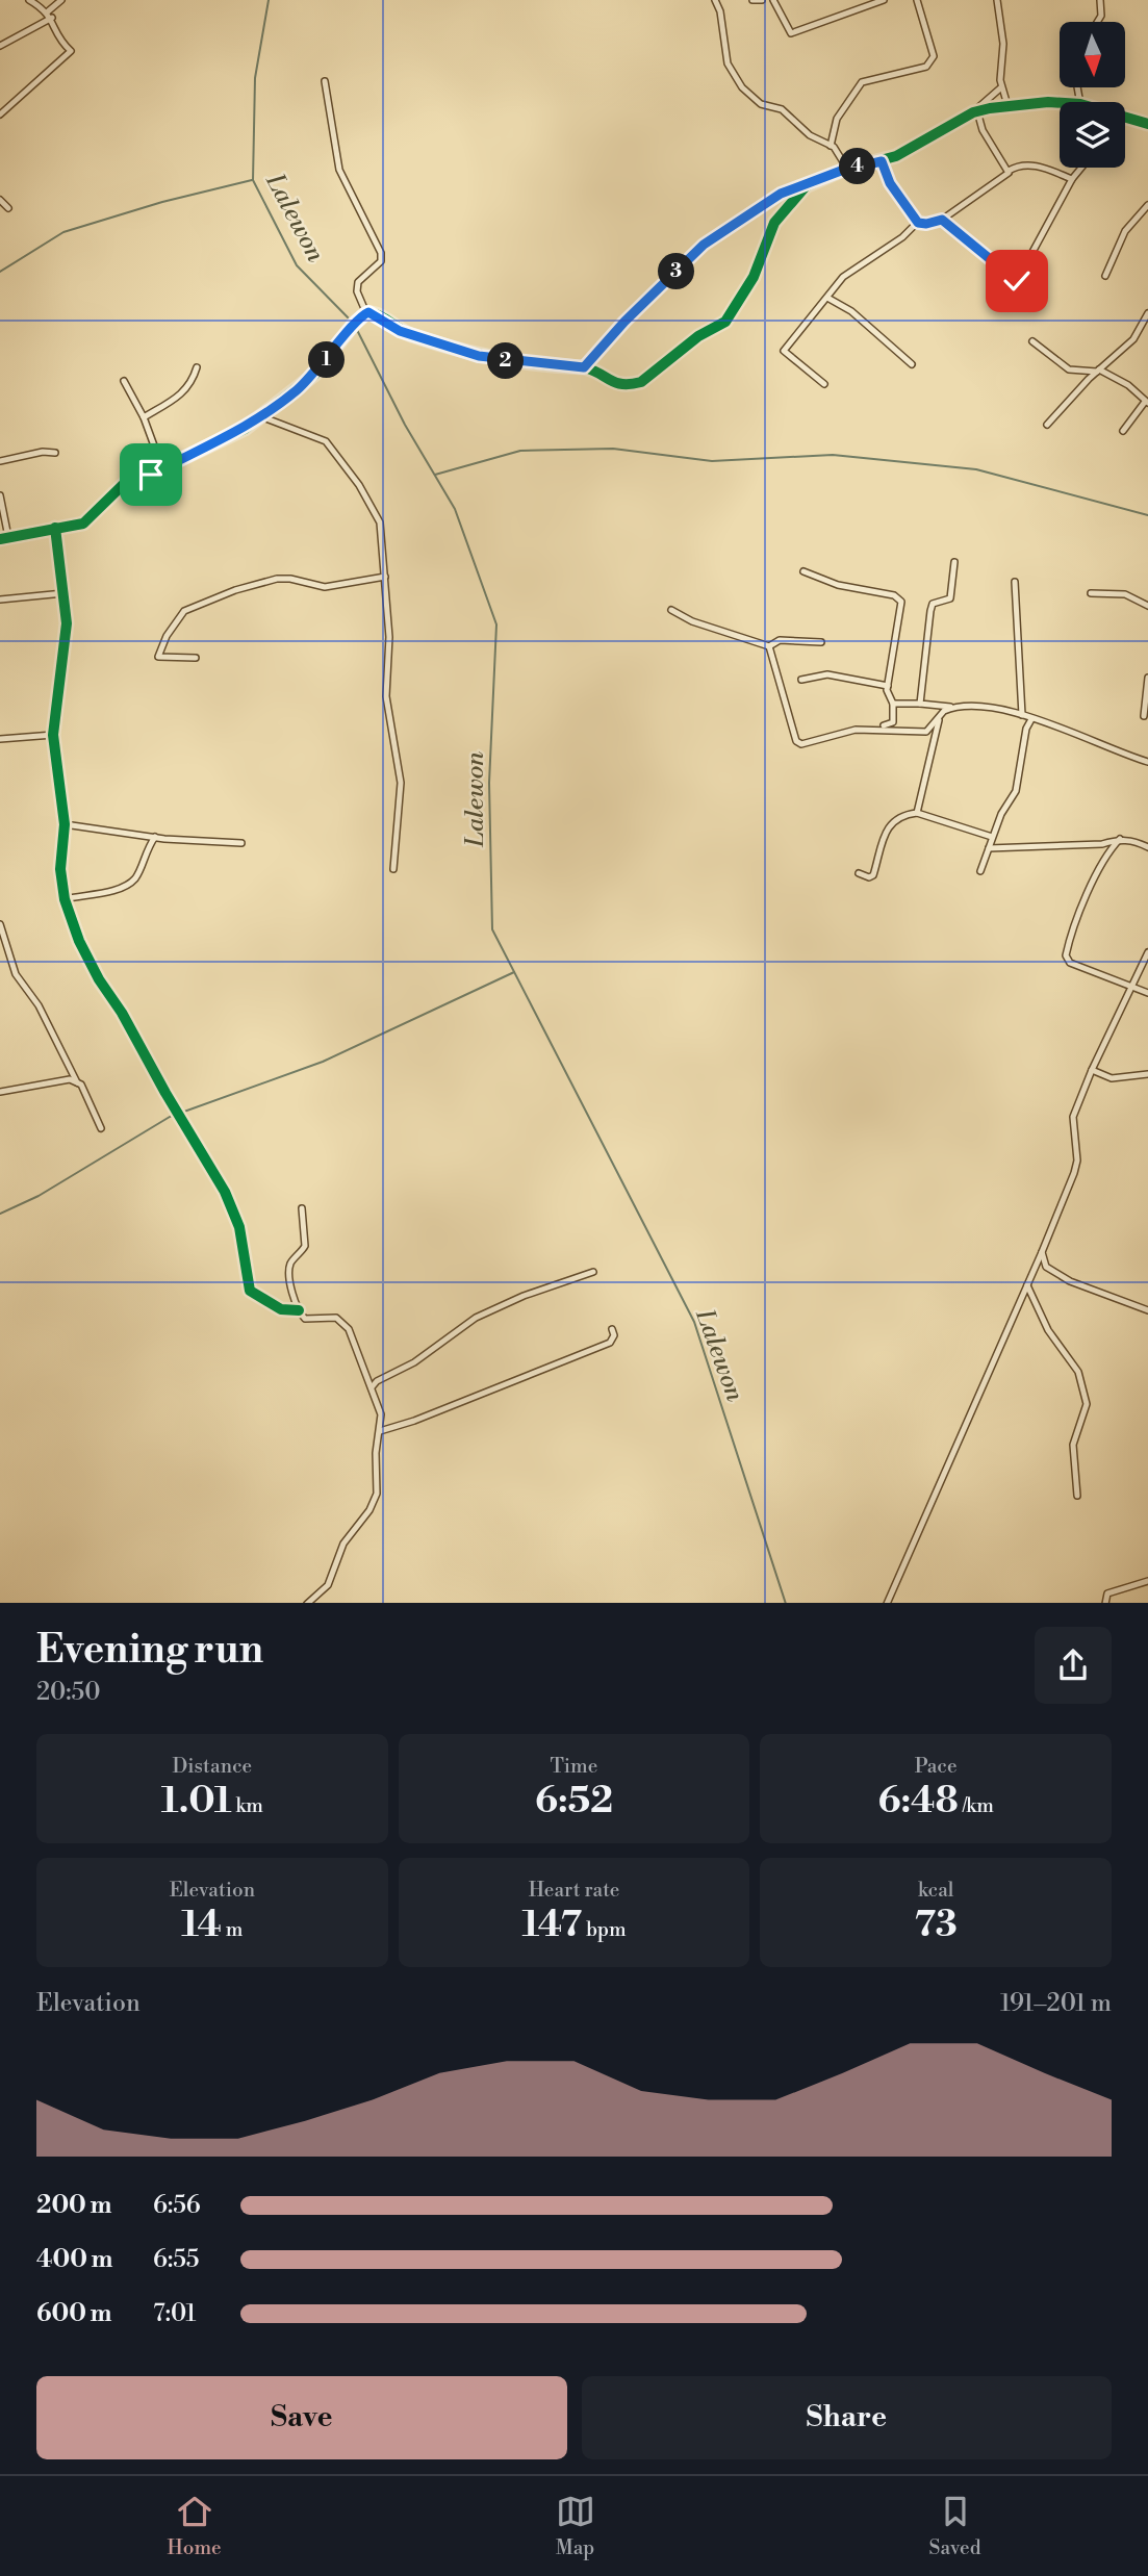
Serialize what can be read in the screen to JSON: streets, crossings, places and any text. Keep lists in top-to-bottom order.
{
  "water": ["Lalewon"],
  "north": "bottom",
  "page": {
    "pins": [
      "4",
      "3",
      "1",
      "2"
    ],
    "heading": ["Evening run", "20:50"],
    "stats": [
      ["Distance", "1.01 km"],
      ["Time", "6:52"],
      ["Pace", "6:48 /km"],
      ["Elevation", "14 m"],
      ["Heart rate", "147 bpm"],
      ["kcal", "73"]
    ],
    "chart": ["Elevation", "191–201 m"],
    "list": [
      {
        "name": "200 m",
        "note": "6:56"
      },
      {
        "name": "400 m",
        "note": "6:55"
      },
      {
        "name": "600 m",
        "note": "7:01"
      }
    ],
    "buttons": ["Save", "Share"],
    "tabs": ["Home", "Map", "Saved"]
  }
}
